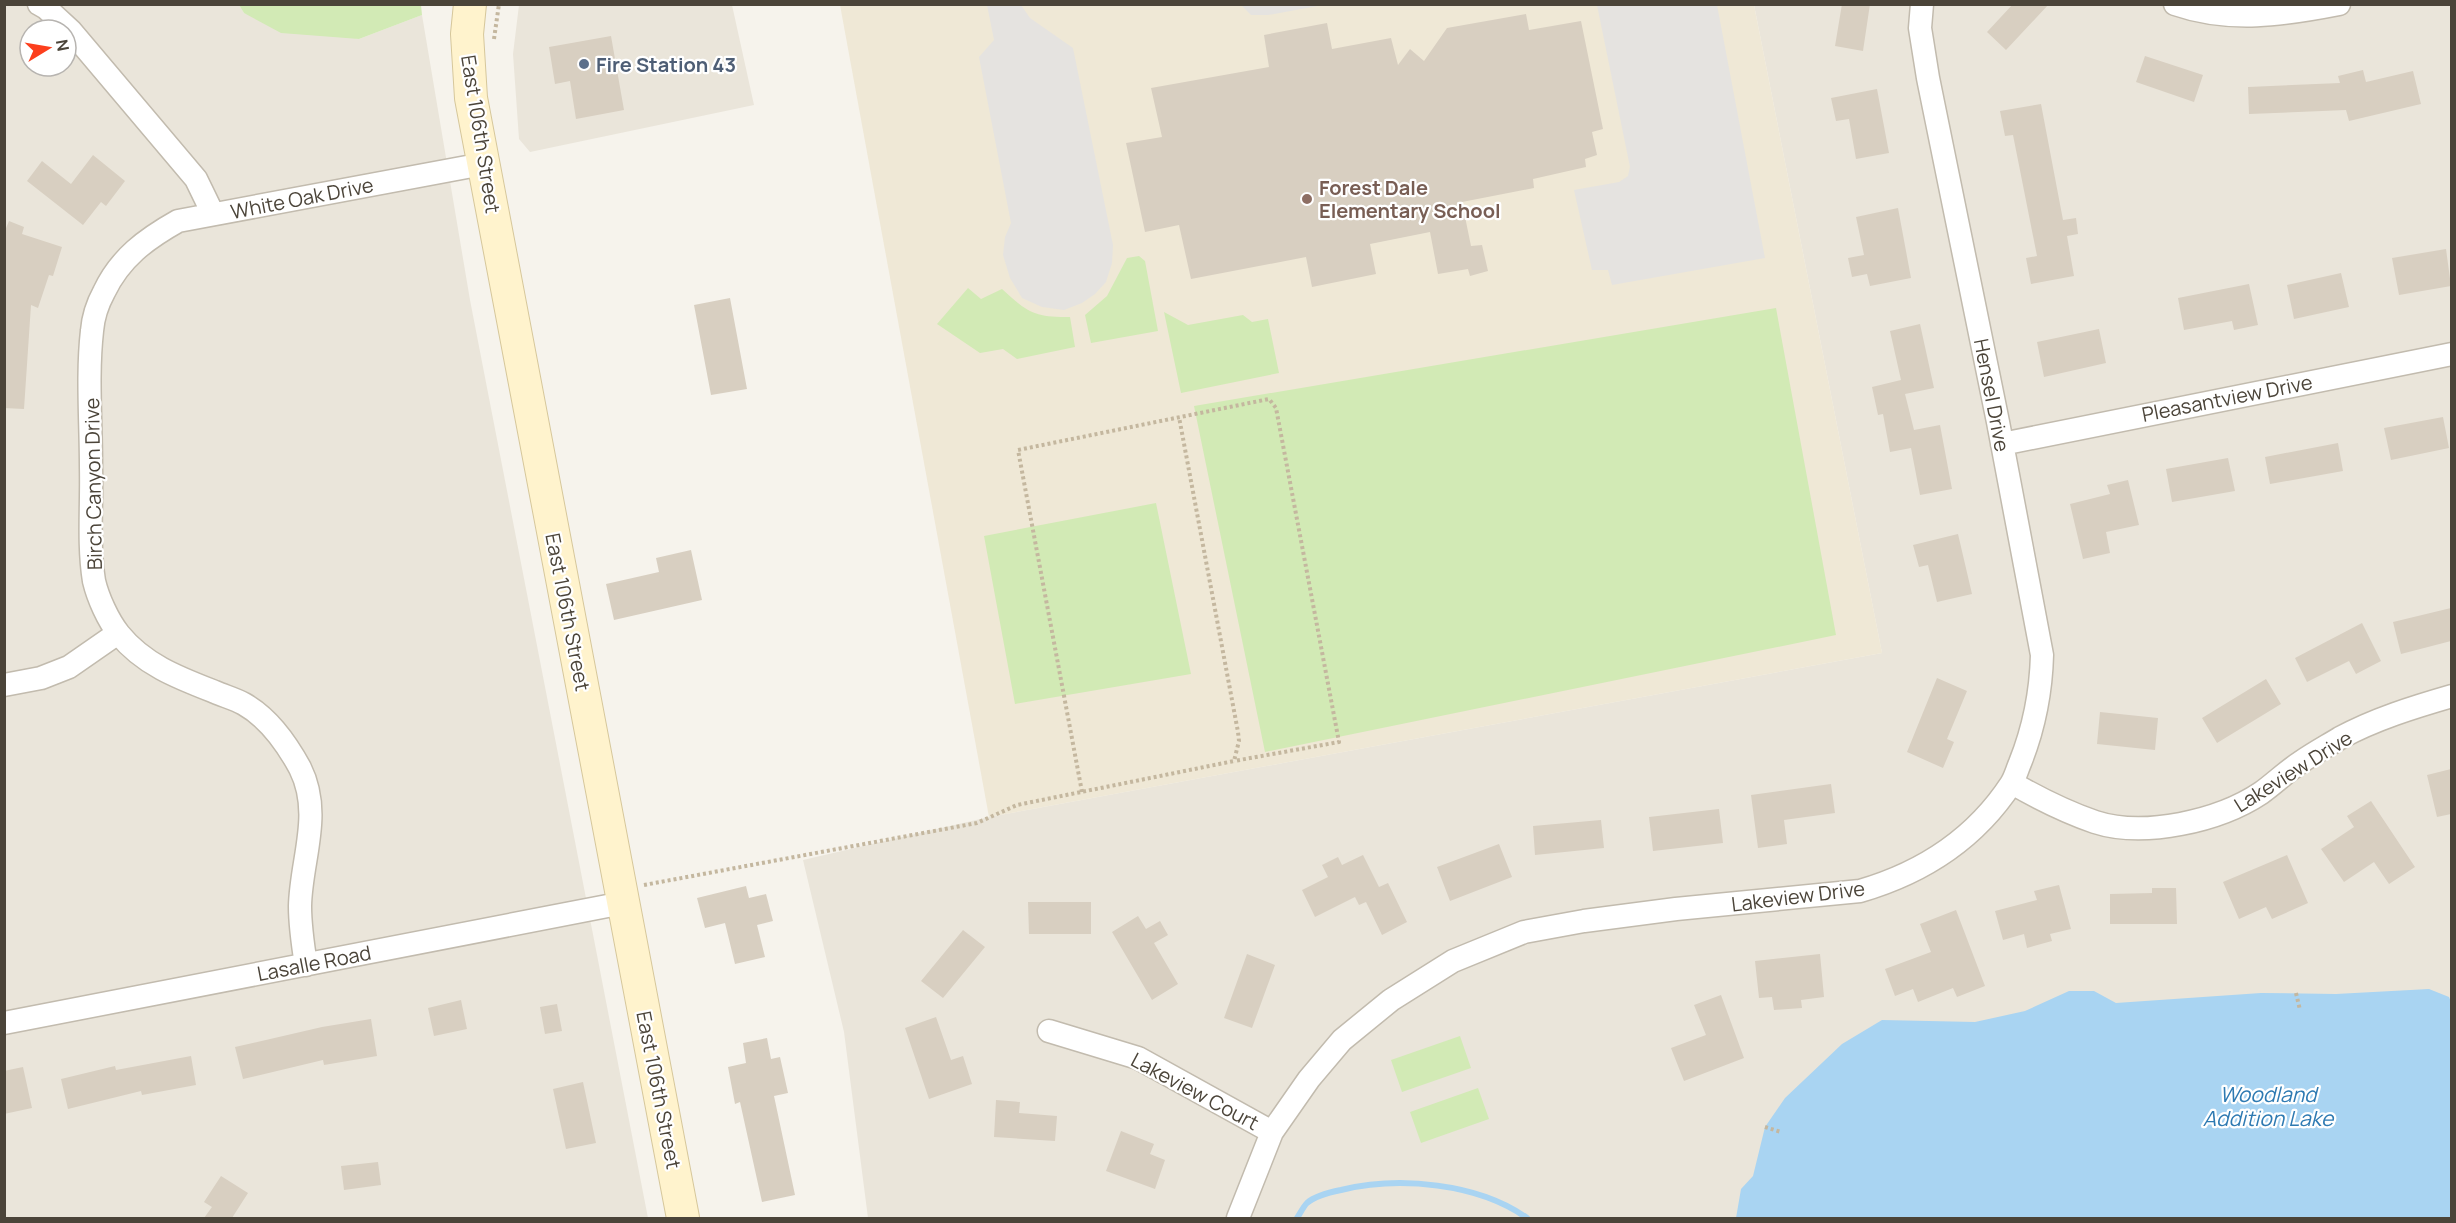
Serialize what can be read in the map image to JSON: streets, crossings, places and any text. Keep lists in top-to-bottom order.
{
  "streets": {
    "street": [
      "East 106th Street",
      "White Oak Drive",
      "Hensel Drive",
      "Pleasantview Drive",
      "Birch Canyon Drive",
      "Lakeview Drive",
      "Lasalle Road",
      "Lakeview Court"
    ]
  },
  "crossings": [
    ["East 106th Street", "White Oak Drive"],
    ["East 106th Street", "Lasalle Road"],
    ["White Oak Drive", "Birch Canyon Drive"],
    ["Hensel Drive", "Pleasantview Drive"],
    ["Hensel Drive", "Lakeview Drive"],
    ["Birch Canyon Drive", "Lasalle Road"],
    ["Lakeview Drive", "Lakeview Court"]
  ],
  "water": ["Woodland Addition Lake"],
  "places": ["Fire Station 43", "Forest Dale Elementary School"],
  "north": "right"
}
